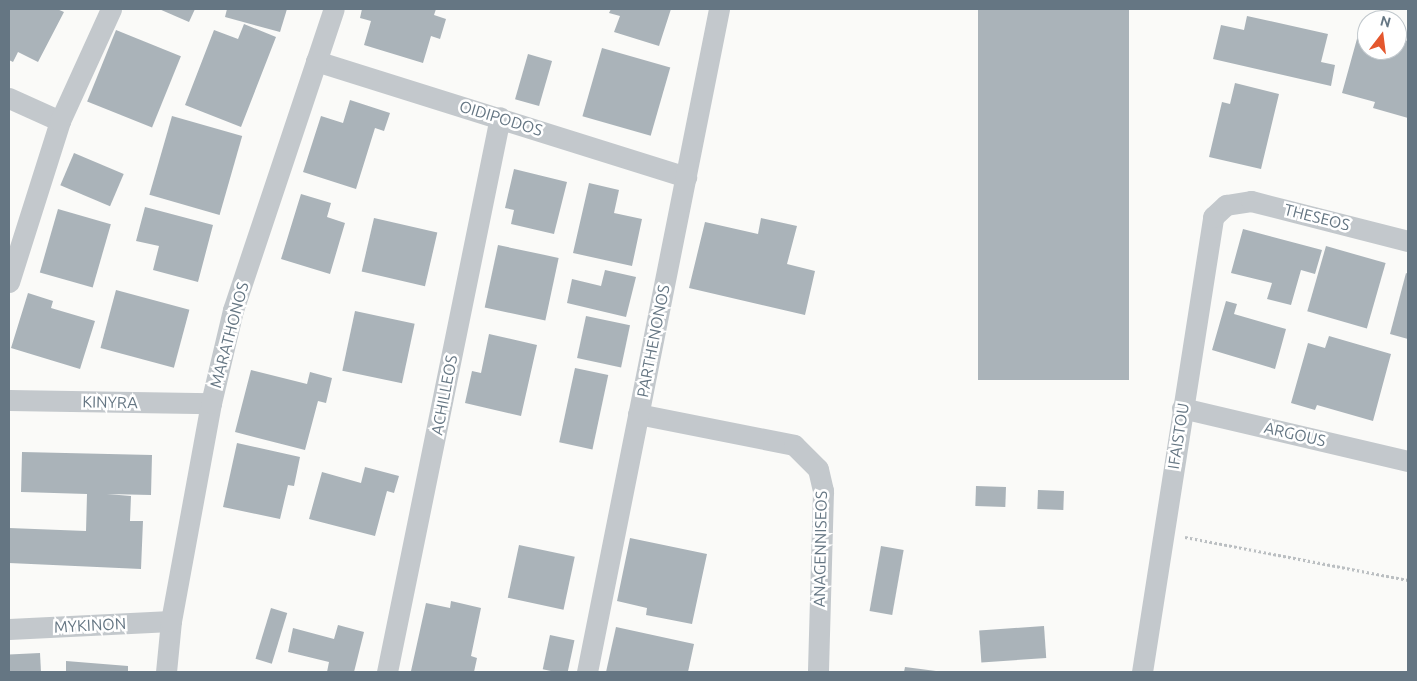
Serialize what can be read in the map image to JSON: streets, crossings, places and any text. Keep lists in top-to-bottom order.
{
  "streets": {
    "street": [
      "OIDIPODOS",
      "THESEOS",
      "MARATHONOS",
      "PARTHENONOS",
      "ACHILLEOS",
      "KINYRA",
      "ARGOUS",
      "IFAISTOU",
      "ANAGENNISEOS",
      "MYKINON"
    ]
  },
  "crossings": [
    ["OIDIPODOS", "MARATHONOS"],
    ["OIDIPODOS", "PARTHENONOS"],
    ["OIDIPODOS", "ACHILLEOS"],
    ["THESEOS", "IFAISTOU"],
    ["MARATHONOS", "KINYRA"],
    ["MARATHONOS", "MYKINON"],
    ["PARTHENONOS", "ANAGENNISEOS"],
    ["ARGOUS", "IFAISTOU"]
  ],
  "north": "top"
}
